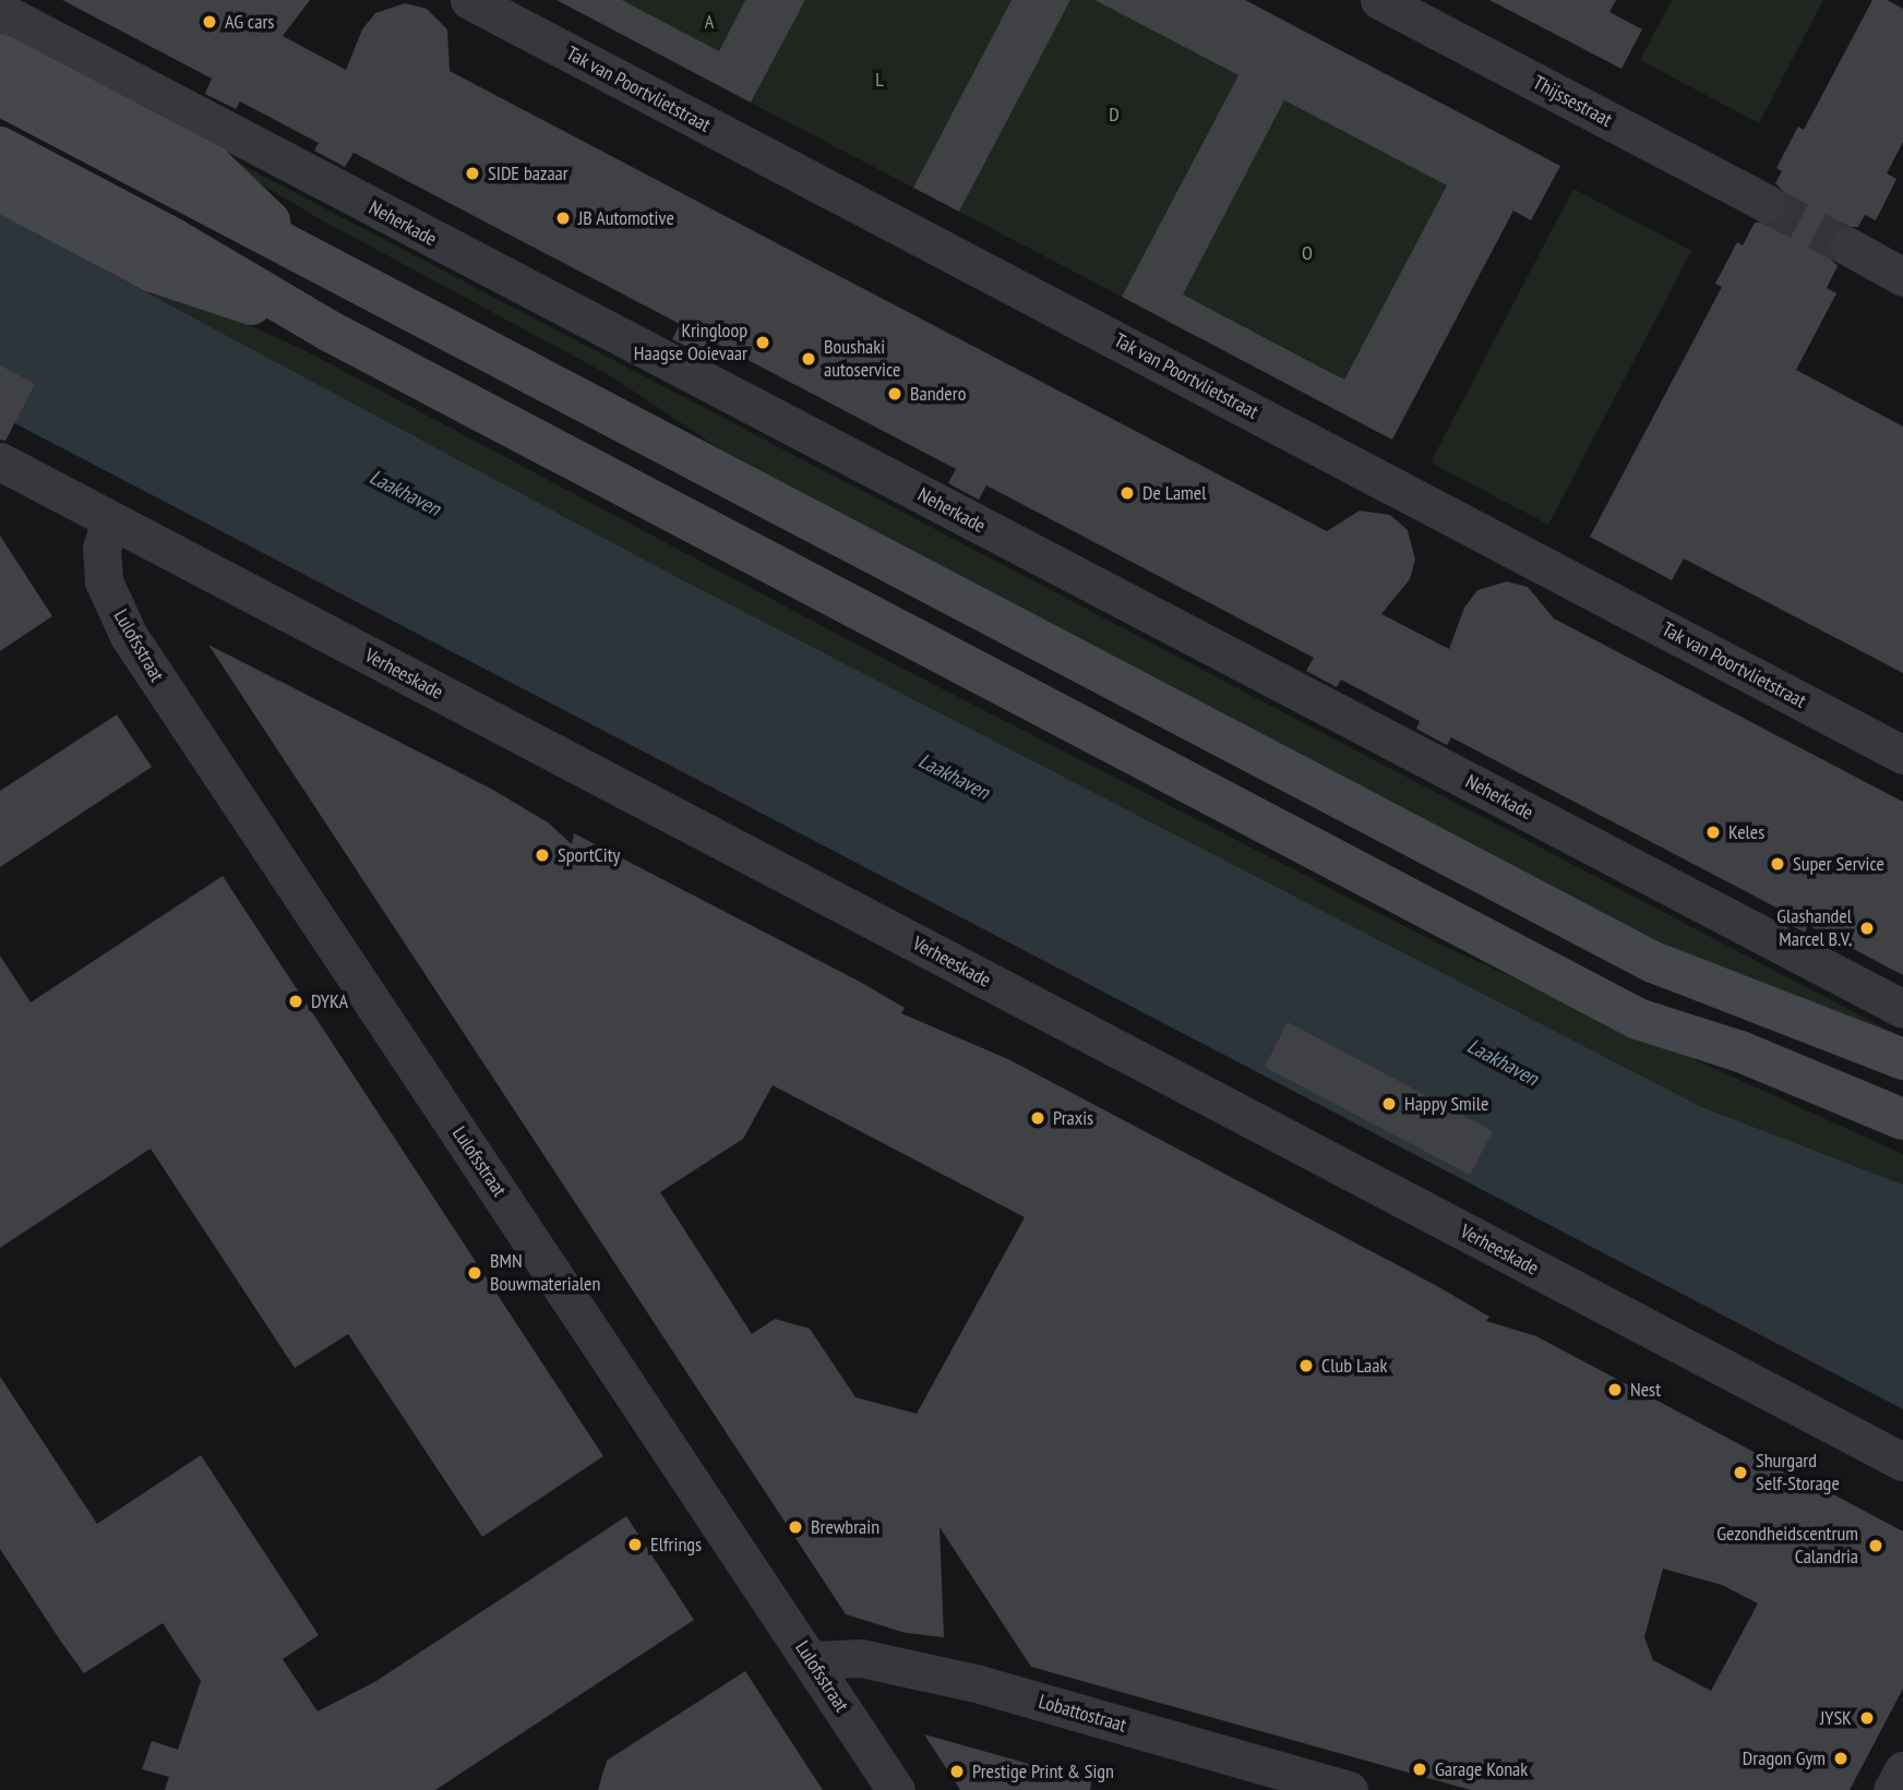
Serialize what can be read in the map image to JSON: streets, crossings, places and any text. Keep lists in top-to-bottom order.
{
  "streets": {
    "street": [
      "Tak van Poortvlietstraat",
      "Thijssestraat",
      "Neherkade",
      "Lulofsstraat",
      "Verheeskade",
      "Lobattostraat"
    ]
  },
  "crossings": [
    ["Lulofsstraat", "Verheeskade"],
    ["Lulofsstraat", "Lobattostraat"]
  ],
  "water": ["Laakhaven"],
  "parks": [
    "A",
    "L",
    "D",
    "O"
  ],
  "places": [
    "AG cars",
    "SIDE bazaar",
    "JB Automotive",
    "Kringloop Haagse Ooievaar",
    "Boushaki autoservice",
    "Bandero",
    "De Lamel",
    "Keles",
    "SportCity",
    "Super Service",
    "Glashandel Marcel B.V.",
    "DYKA",
    "Happy Smile",
    "Praxis",
    "BMN Bouwmaterialen",
    "Club Laak",
    "Nest",
    "Shurgard Self-Storage",
    "Brewbrain",
    "Elfrings",
    "Gezondheidscentrum Calandria",
    "JYSK",
    "Dragon Gym",
    "Garage Konak",
    "Prestige Print & Sign"
  ]
}
